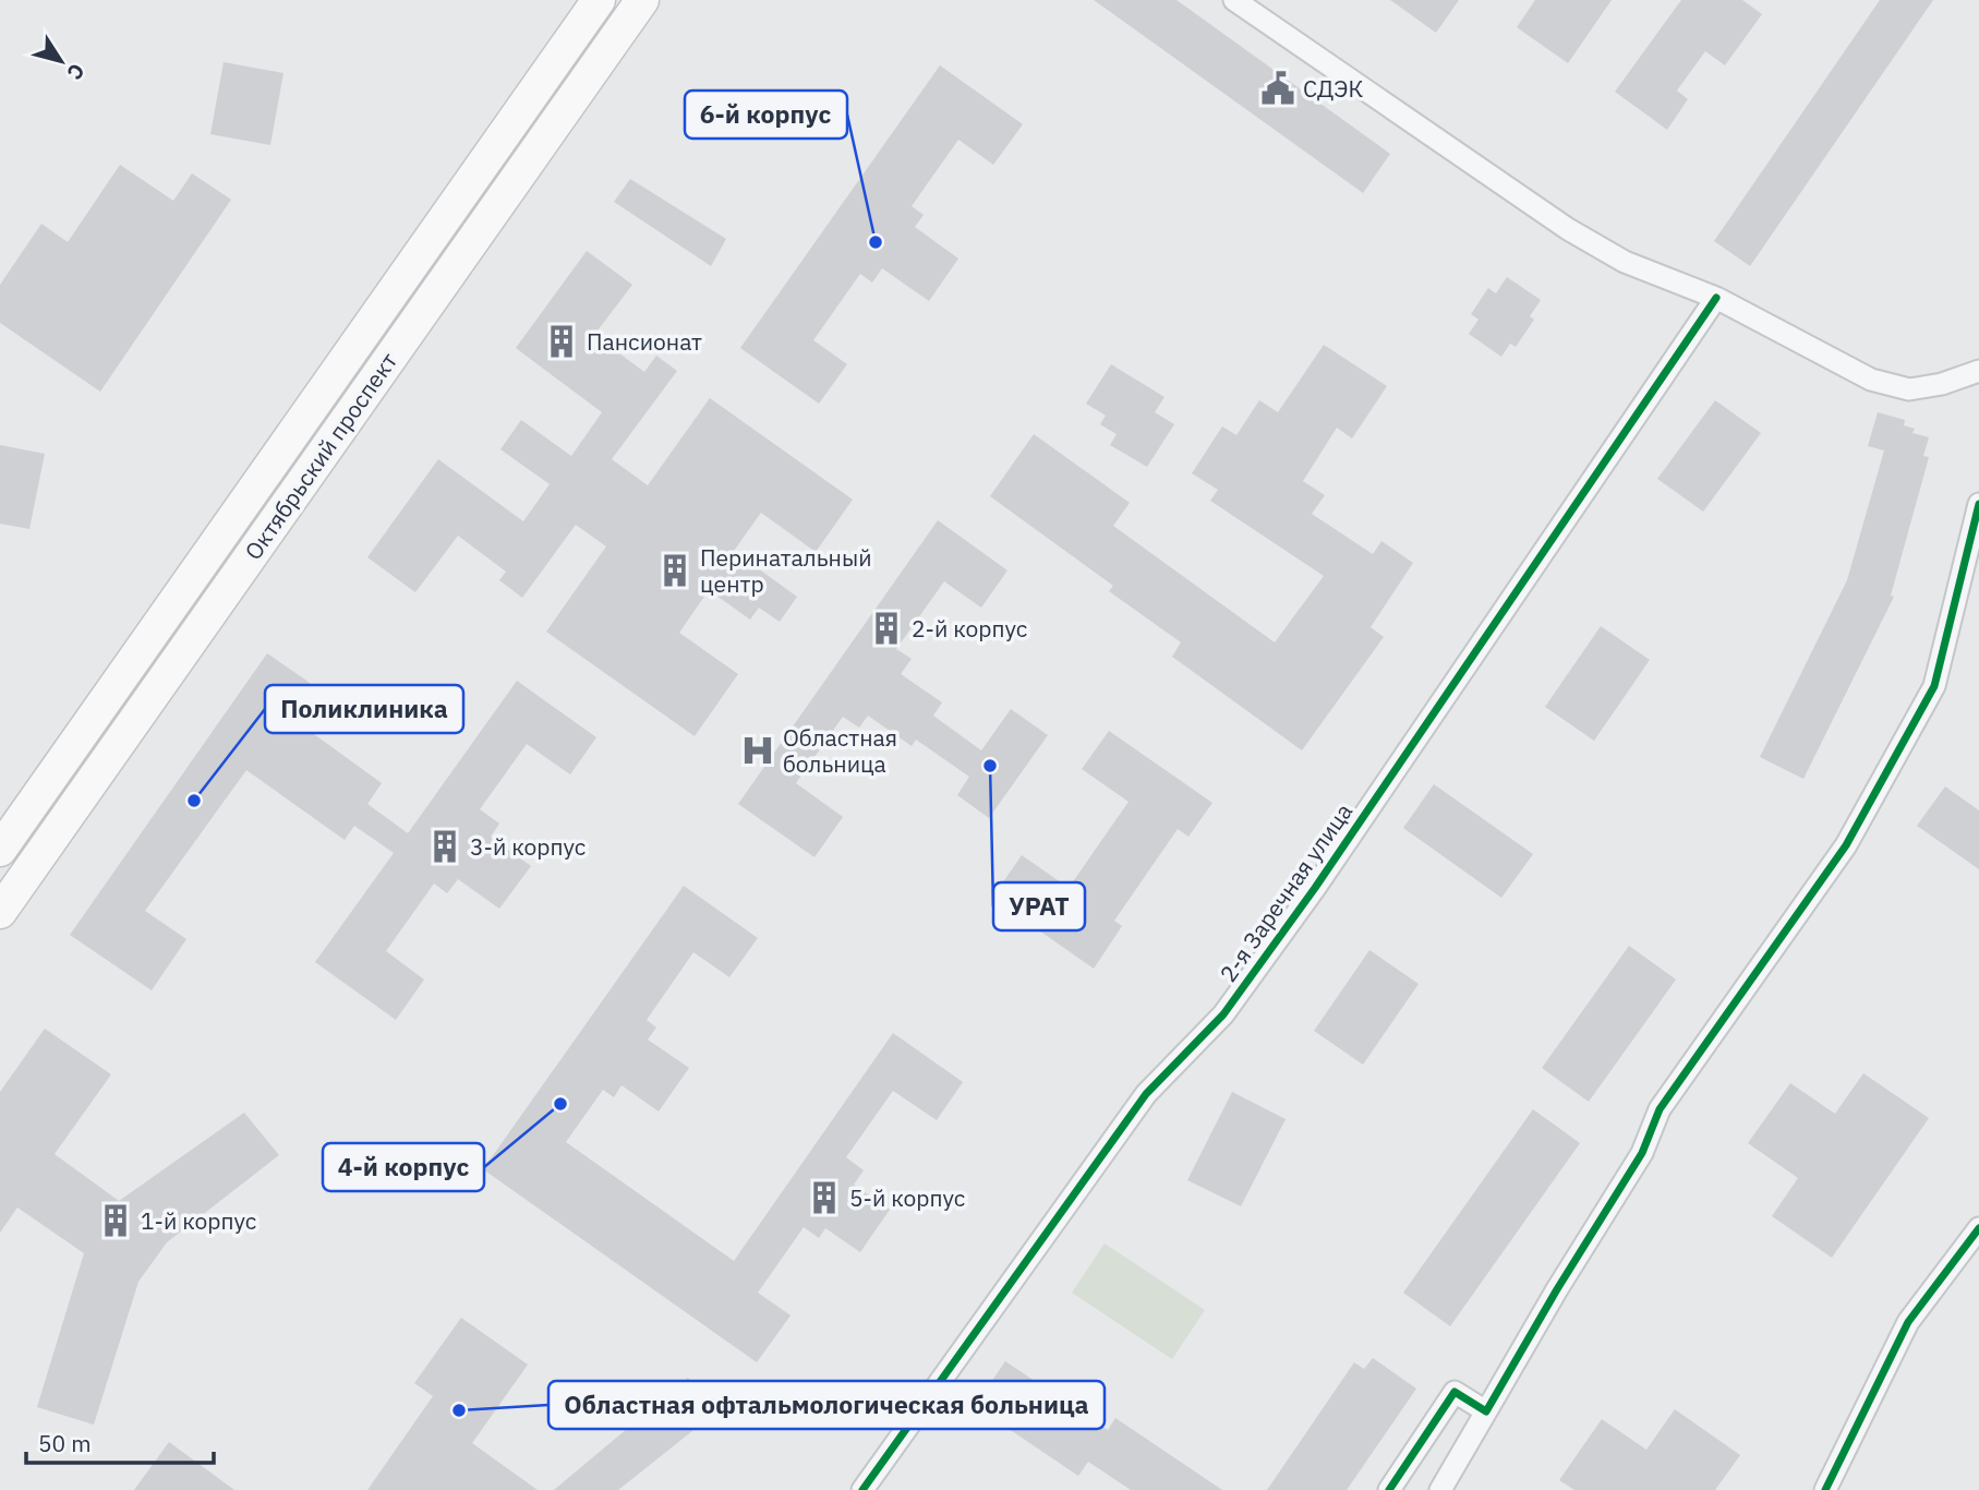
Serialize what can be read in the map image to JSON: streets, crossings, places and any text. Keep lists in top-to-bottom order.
{
  "streets": {
    "main road": ["Октябрьский проспект"],
    "street": ["2-я Заречная улица"]
  },
  "places": {
    "public building": ["СДЭК"],
    "other": [
      "6-й корпус",
      "УРАТ",
      "Поликлиника",
      "4-й корпус",
      "Областная офтальмологическая больница"
    ],
    "building": [
      "Пансионат",
      "Перинатальный центр",
      "2-й корпус",
      "3-й корпус",
      "5-й корпус",
      "1-й корпус"
    ],
    "hospital": ["Областная больница"]
  },
  "scale_bar": "50 m",
  "north": "bottom right"
}
